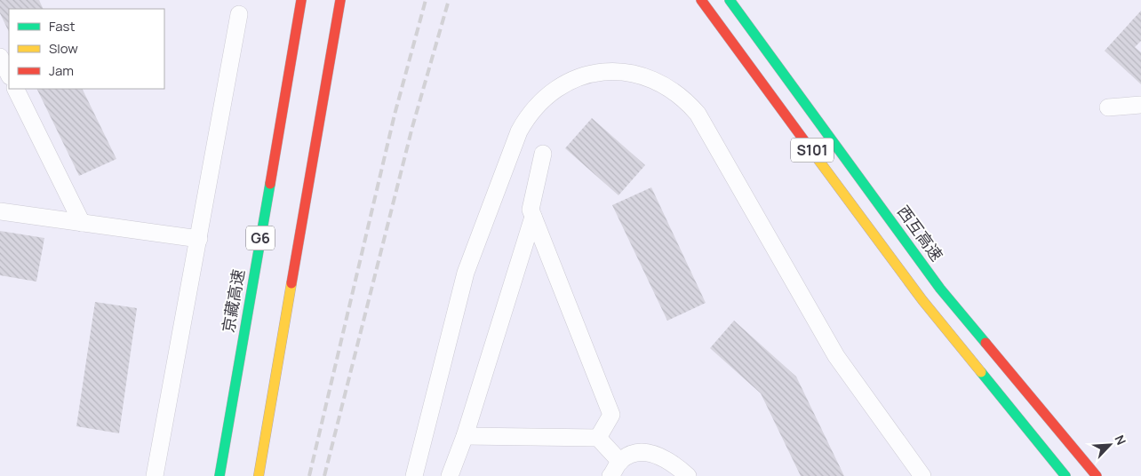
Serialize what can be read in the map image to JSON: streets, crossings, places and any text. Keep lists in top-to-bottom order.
{
  "streets": {
    "highway": [
      "S101",
      "西互高速",
      "G6",
      "京藏高速"
    ]
  },
  "legend": ["Fast", "Slow", "Jam"],
  "north": "top right"
}
